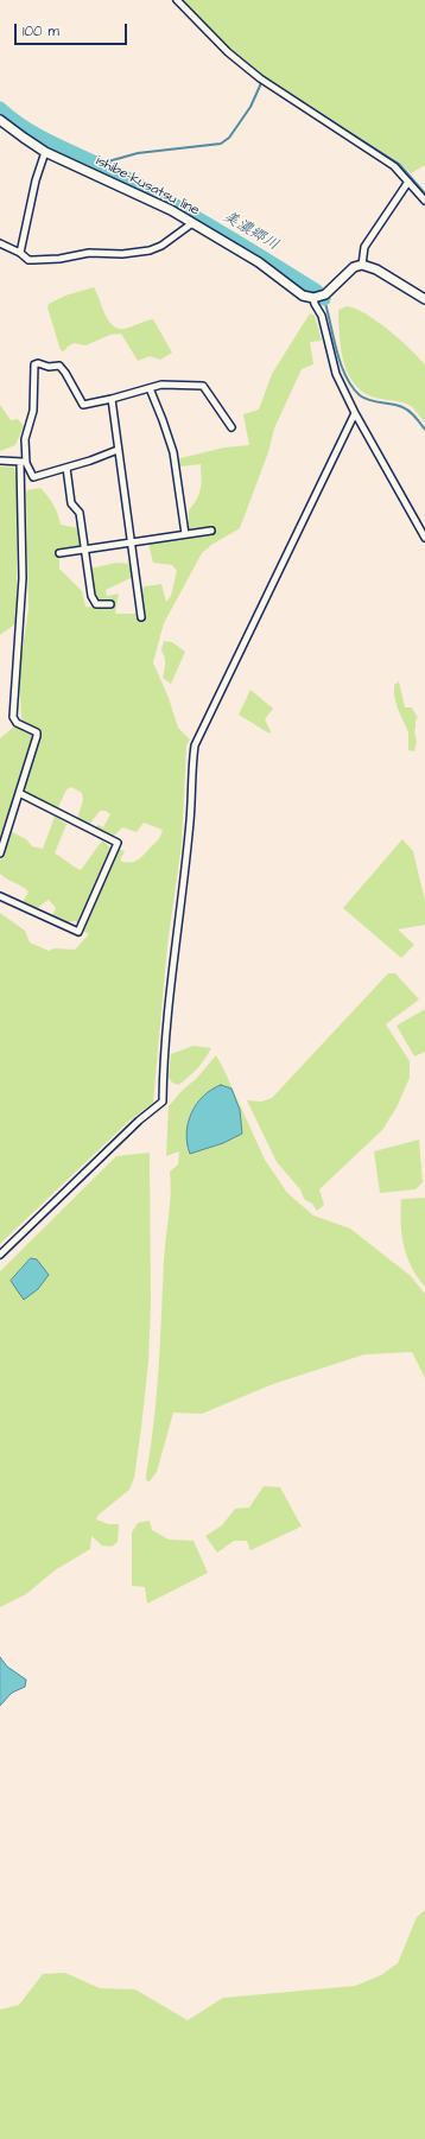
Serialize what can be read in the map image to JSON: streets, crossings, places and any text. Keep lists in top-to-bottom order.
{
  "streets": {
    "main road": ["ishibe-kusatsu line"]
  },
  "water": ["美濃郷川"],
  "scale_bar": "100 m"
}
